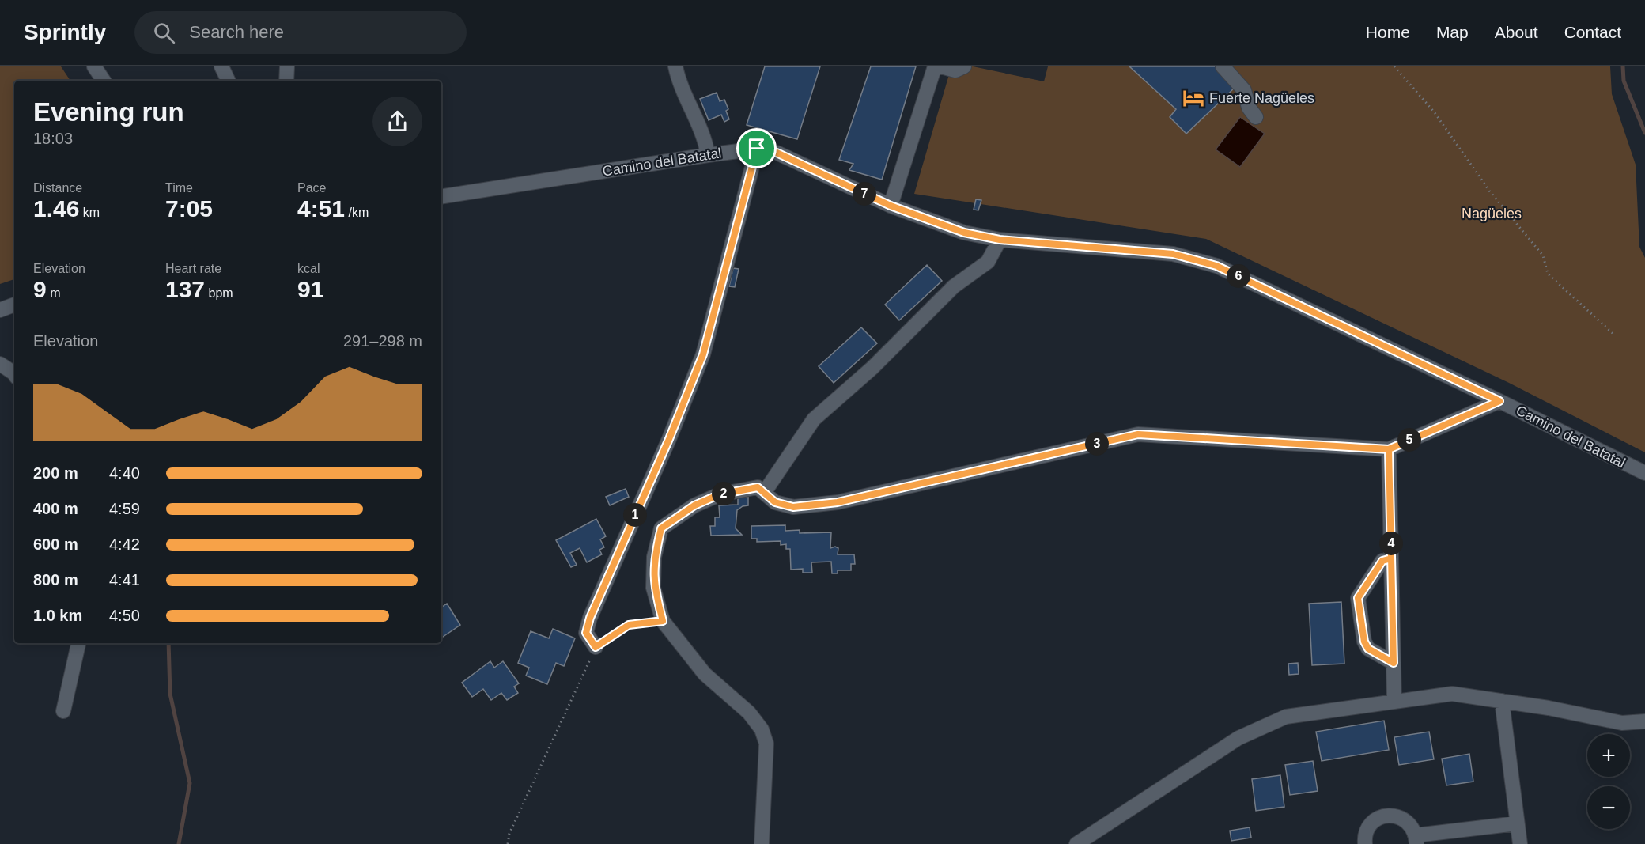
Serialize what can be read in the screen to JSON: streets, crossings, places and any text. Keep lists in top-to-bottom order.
{
  "streets": {
    "street": ["Camino del Batatal"]
  },
  "parks": ["Nagüeles"],
  "places": {
    "hotel": ["Fuerte Nagüeles"]
  },
  "page": {
    "header": "Sprintly",
    "search": "Search here",
    "nav": [
      "Home",
      "Map",
      "About",
      "Contact"
    ],
    "heading": ["Evening run", "18:03"],
    "stats": [
      ["Distance", "1.46 km"],
      ["Time", "7:05"],
      ["Pace", "4:51 /km"],
      ["Elevation", "9 m"],
      ["Heart rate", "137 bpm"],
      ["kcal", "91"]
    ],
    "pins": [
      "7",
      "6",
      "5",
      "3",
      "2",
      "1",
      "4"
    ],
    "chart": ["Elevation", "291–298 m"],
    "list": [
      {
        "name": "200 m",
        "note": "4:40"
      },
      {
        "name": "400 m",
        "note": "4:59"
      },
      {
        "name": "600 m",
        "note": "4:42"
      },
      {
        "name": "800 m",
        "note": "4:41"
      },
      {
        "name": "1.0 km",
        "note": "4:50"
      }
    ],
    "map_buttons": ["+", "−"]
  }
}
